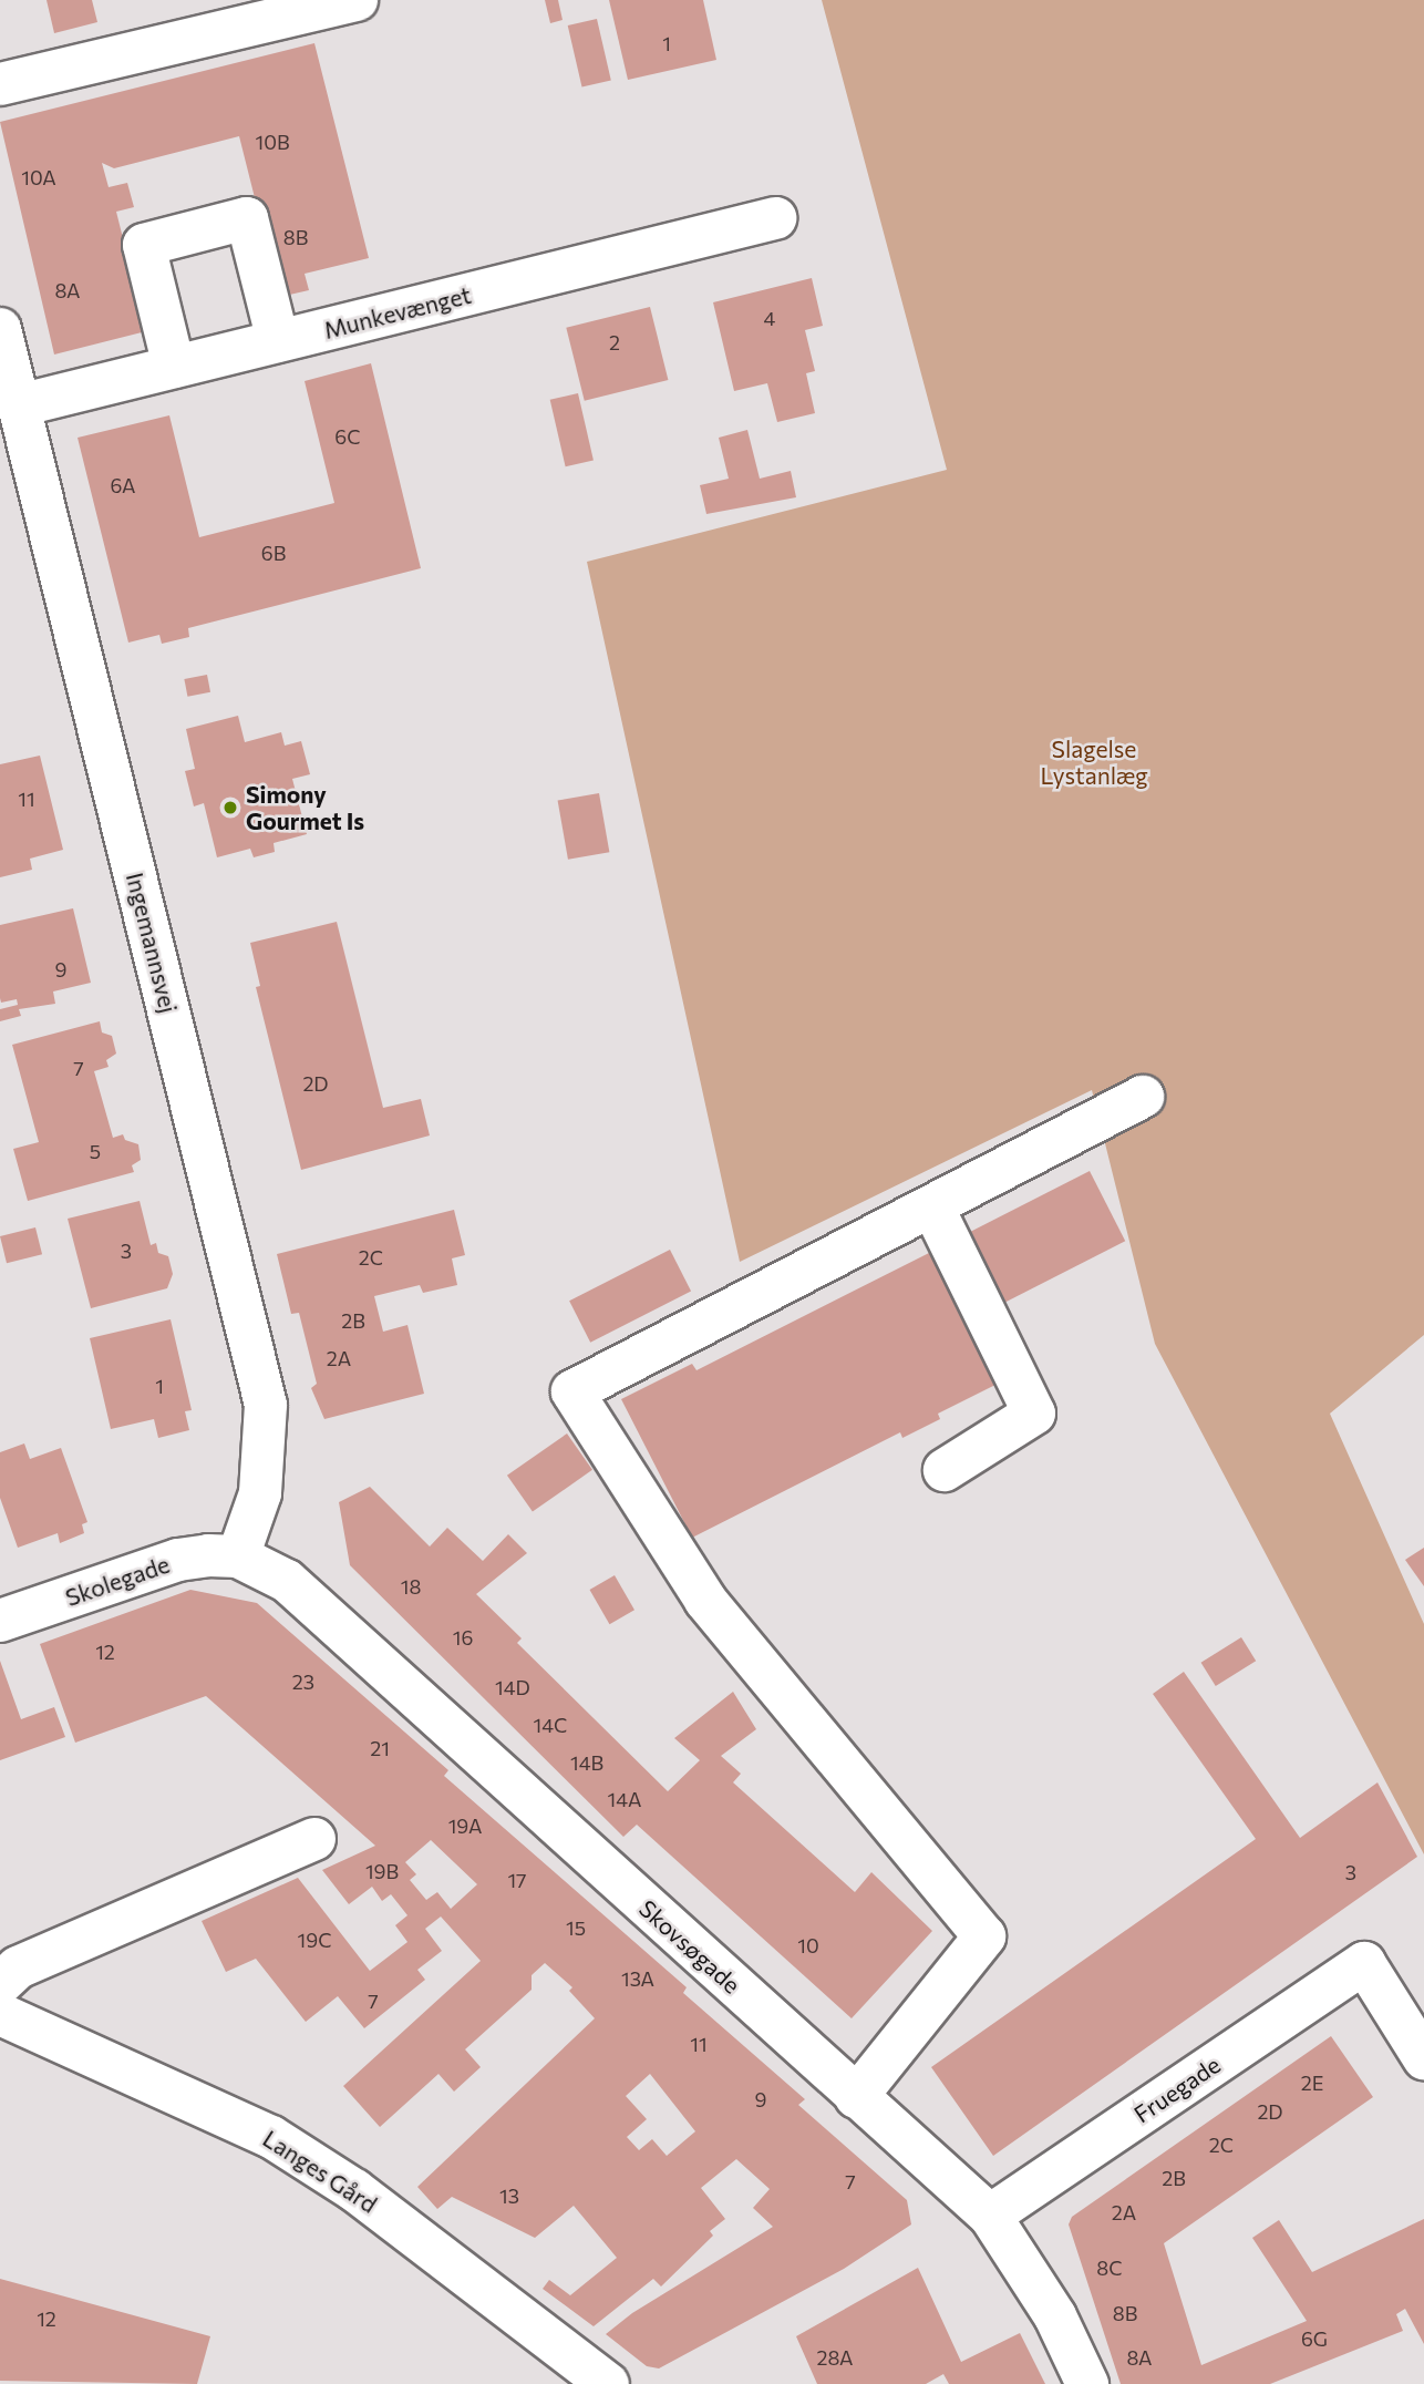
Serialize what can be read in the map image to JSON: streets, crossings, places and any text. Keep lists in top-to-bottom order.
{
  "streets": {
    "street": [
      "Munkevænget",
      "Ingemannsvej",
      "Skolegade",
      "Skovsøgade",
      "Fruegade",
      "Langes Gård"
    ]
  },
  "crossings": [
    ["Munkevænget", "Ingemannsvej"],
    ["Ingemannsvej", "Skolegade"],
    ["Ingemannsvej", "Skovsøgade"],
    ["Skolegade", "Skovsøgade"],
    ["Skovsøgade", "Fruegade"]
  ],
  "parks": ["Slagelse Lystanlæg"],
  "places": ["Simony Gourmet Is"],
  "house_numbers": [
    "1",
    "10B",
    "10A",
    "8B",
    "8A",
    "4",
    "2",
    "6C",
    "6A",
    "6B",
    "11",
    "9",
    "7",
    "2D",
    "5",
    "3",
    "2C",
    "2B",
    "2A",
    "1",
    "18",
    "16",
    "12",
    "23",
    "14D",
    "14C",
    "21",
    "14B",
    "14A",
    "19A",
    "19B",
    "3",
    "17",
    "15",
    "19C",
    "10",
    "13A",
    "7",
    "11",
    "2E",
    "9",
    "2D",
    "2C",
    "2B",
    "7",
    "13",
    "2A",
    "8C",
    "8B",
    "12",
    "6G",
    "28A",
    "8A"
  ]
}
